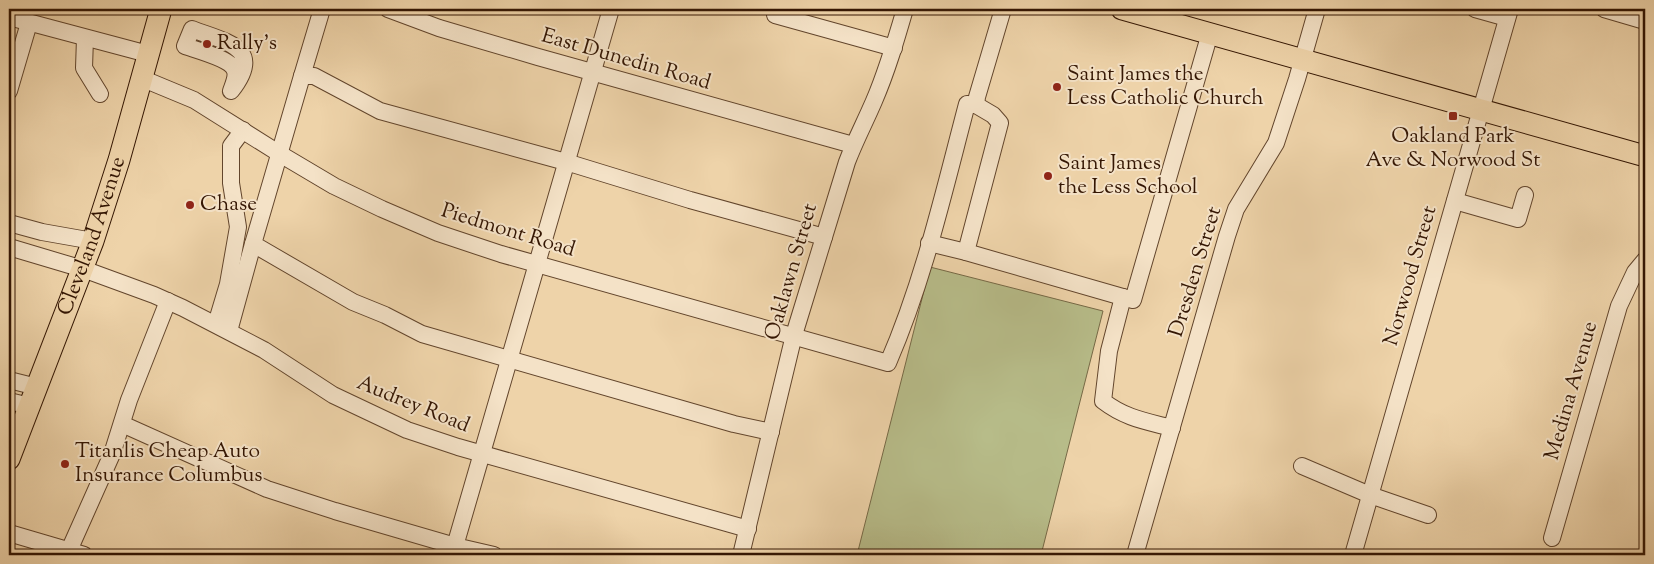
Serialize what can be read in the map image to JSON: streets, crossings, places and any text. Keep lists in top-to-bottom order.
{
  "streets": {
    "main road": ["Cleveland Avenue"],
    "street": [
      "East Dunedin Road",
      "Piedmont Road",
      "Oaklawn Street",
      "Dresden Street",
      "Norwood Street",
      "Medina Avenue",
      "Audrey Road"
    ]
  },
  "crossings": [
    ["East Dunedin Road", "Oaklawn Street"],
    ["Piedmont Road", "Cleveland Avenue"],
    ["Piedmont Road", "Oaklawn Street"],
    ["Cleveland Avenue", "Audrey Road"],
    ["Oaklawn Street", "Audrey Road"]
  ],
  "places": {
    "other": [
      "Rally's",
      "Saint James the Less Catholic Church",
      "Saint James the Less School",
      "Chase",
      "Titanlis Cheap Auto Insurance Columbus"
    ],
    "transit": ["Oakland Park Ave & Norwood St"]
  }
}
